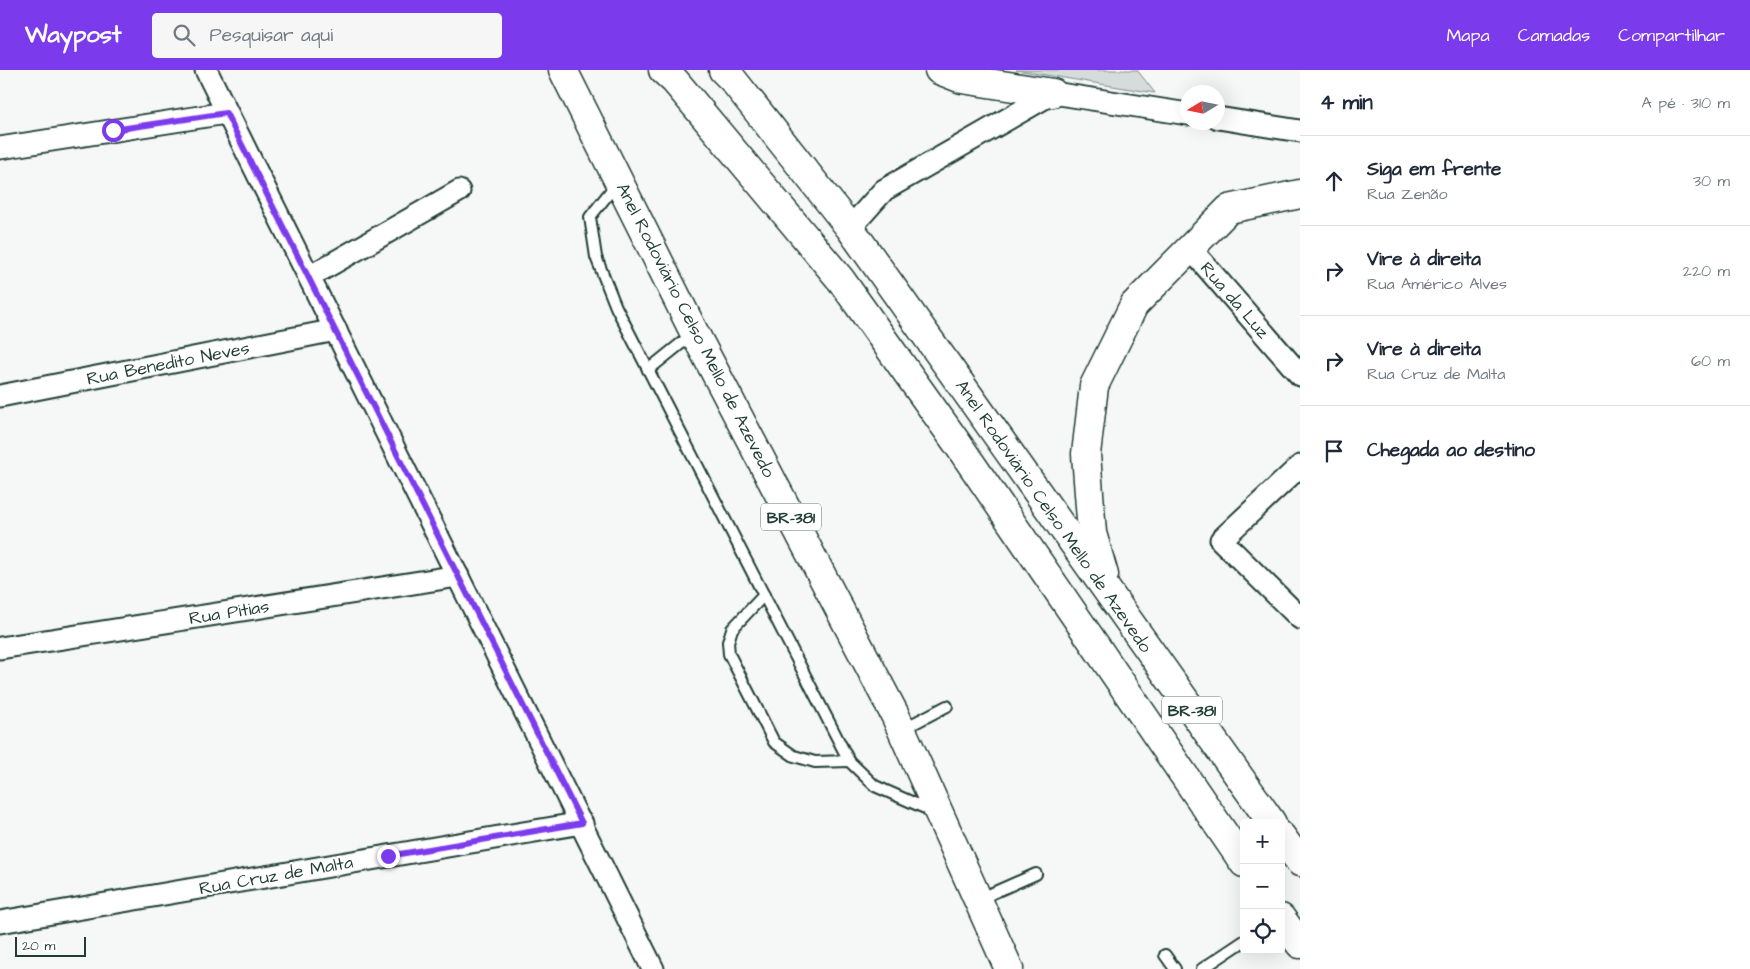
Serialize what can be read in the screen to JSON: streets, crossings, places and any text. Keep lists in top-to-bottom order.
{
  "streets": {
    "highway": ["Anel Rodoviário Celso Mello de Azevedo", "BR-381"],
    "street": [
      "Rua da Luz",
      "Rua Benedito Neves",
      "Rua Pitias",
      "Rua Cruz de Malta"
    ]
  },
  "scale_bar": "20 m",
  "north": "left",
  "page": {
    "header": "Waypost",
    "search": "Pesquisar aqui",
    "nav": ["Mapa", "Camadas", "Compartilhar"],
    "heading": ["4 min", "A pé · 310 m"],
    "list": [
      ["Siga em frente", "Rua Zenão", "30 m"],
      ["Vire à direita", "Rua Américo Alves", "220 m"],
      ["Vire à direita", "Rua Cruz de Malta", "60 m"],
      "Chegada ao destino"
    ],
    "map_buttons": ["+", "−"],
    "scale": "20 m"
  }
}
